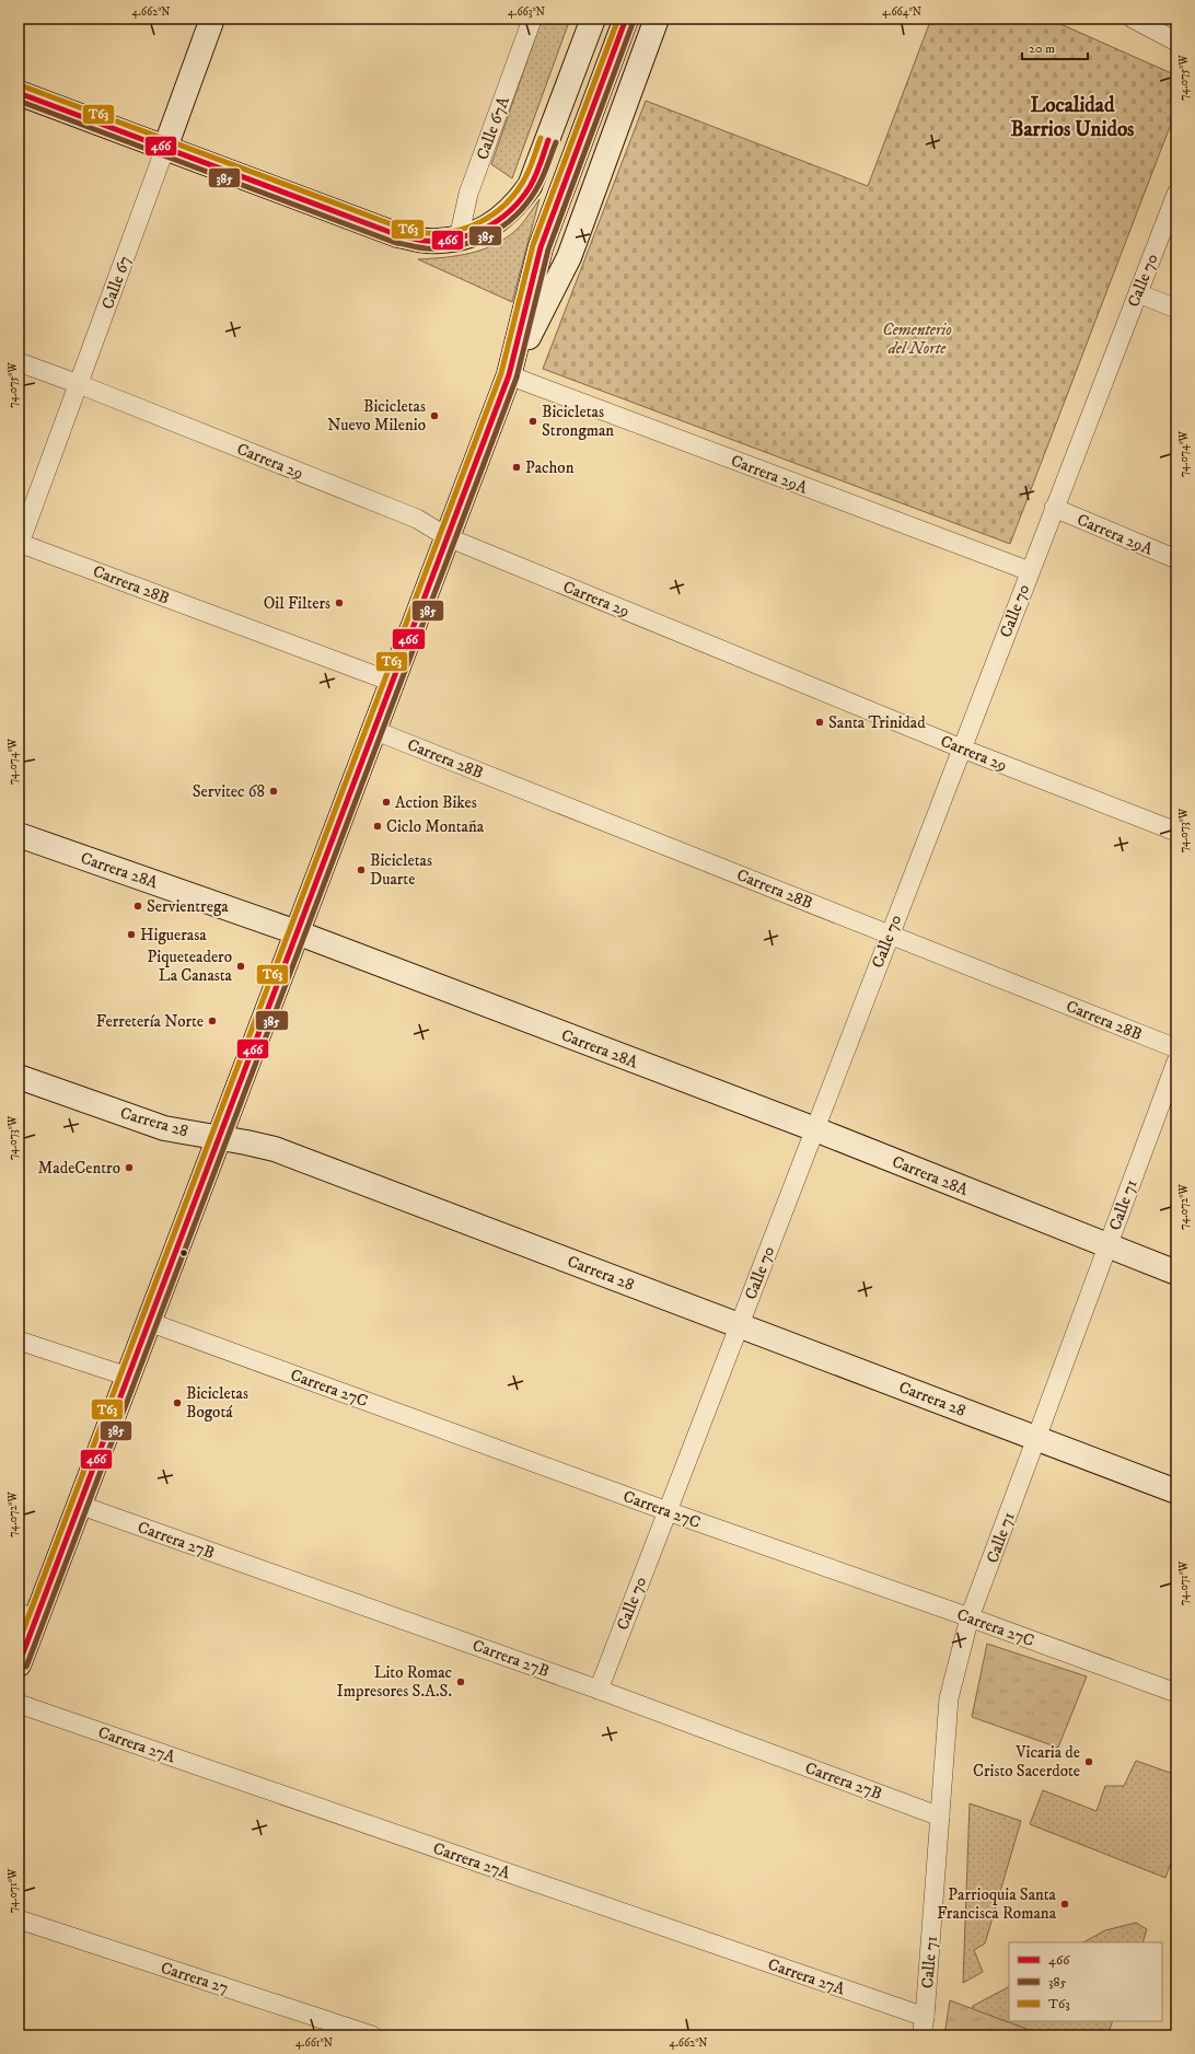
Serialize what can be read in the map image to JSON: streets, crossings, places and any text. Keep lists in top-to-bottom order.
{
  "streets": {
    "main road": ["Calle 67", "Carrera 28A", "Carrera 28"],
    "street": [
      "Calle 67A",
      "Calle 70",
      "Carrera 29",
      "Carrera 29A",
      "Carrera 28B",
      "Calle 71",
      "Carrera 27C",
      "Carrera 27B",
      "Carrera 27A",
      "Carrera 27"
    ]
  },
  "crossings": [
    ["Calle 70", "Carrera 29"],
    ["Calle 70", "Carrera 29A"],
    ["Calle 70", "Carrera 28B"],
    ["Calle 70", "Carrera 28A"],
    ["Calle 70", "Carrera 28"],
    ["Calle 70", "Carrera 27C"],
    ["Calle 70", "Carrera 27B"],
    ["Calle 67", "Carrera 29"],
    ["Calle 67", "Carrera 28B"],
    ["Carrera 28A", "Calle 71"],
    ["Carrera 28", "Calle 71"],
    ["Calle 71", "Carrera 27C"],
    ["Calle 71", "Carrera 27B"],
    ["Calle 71", "Carrera 27A"]
  ],
  "districts": ["Localidad Barrios Unidos"],
  "parks": ["Cementerio del Norte"],
  "places": [
    "Bicicletas Nuevo Milenio",
    "Bicicletas Strongman",
    "Pachon",
    "Oil Filters",
    "Santa Trinidad",
    "Servitec 68",
    "Action Bikes",
    "Ciclo Montaña",
    "Bicicletas Duarte",
    "Servientrega",
    "Higuerasa",
    "Piqueteadero La Canasta",
    "Ferretería Norte",
    "MadeCentro",
    "Bicicletas Bogotá",
    "Lito Romac Impresores S.A.S.",
    "Vicaria de Cristo Sacerdote",
    "Parrioquia Santa Francisca Romana"
  ],
  "lines": ["transit line 466", "transit line T63", "transit line 385"],
  "legend": ["466", "385", "T63"],
  "scale_bar": "20 m",
  "coordinates": [
    "4.662°N",
    "4.663°N",
    "4.664°N",
    "74.075°W",
    "74.074°W",
    "74.073°W",
    "74.072°W",
    "74.071°W",
    "4.661°N"
  ]
}
